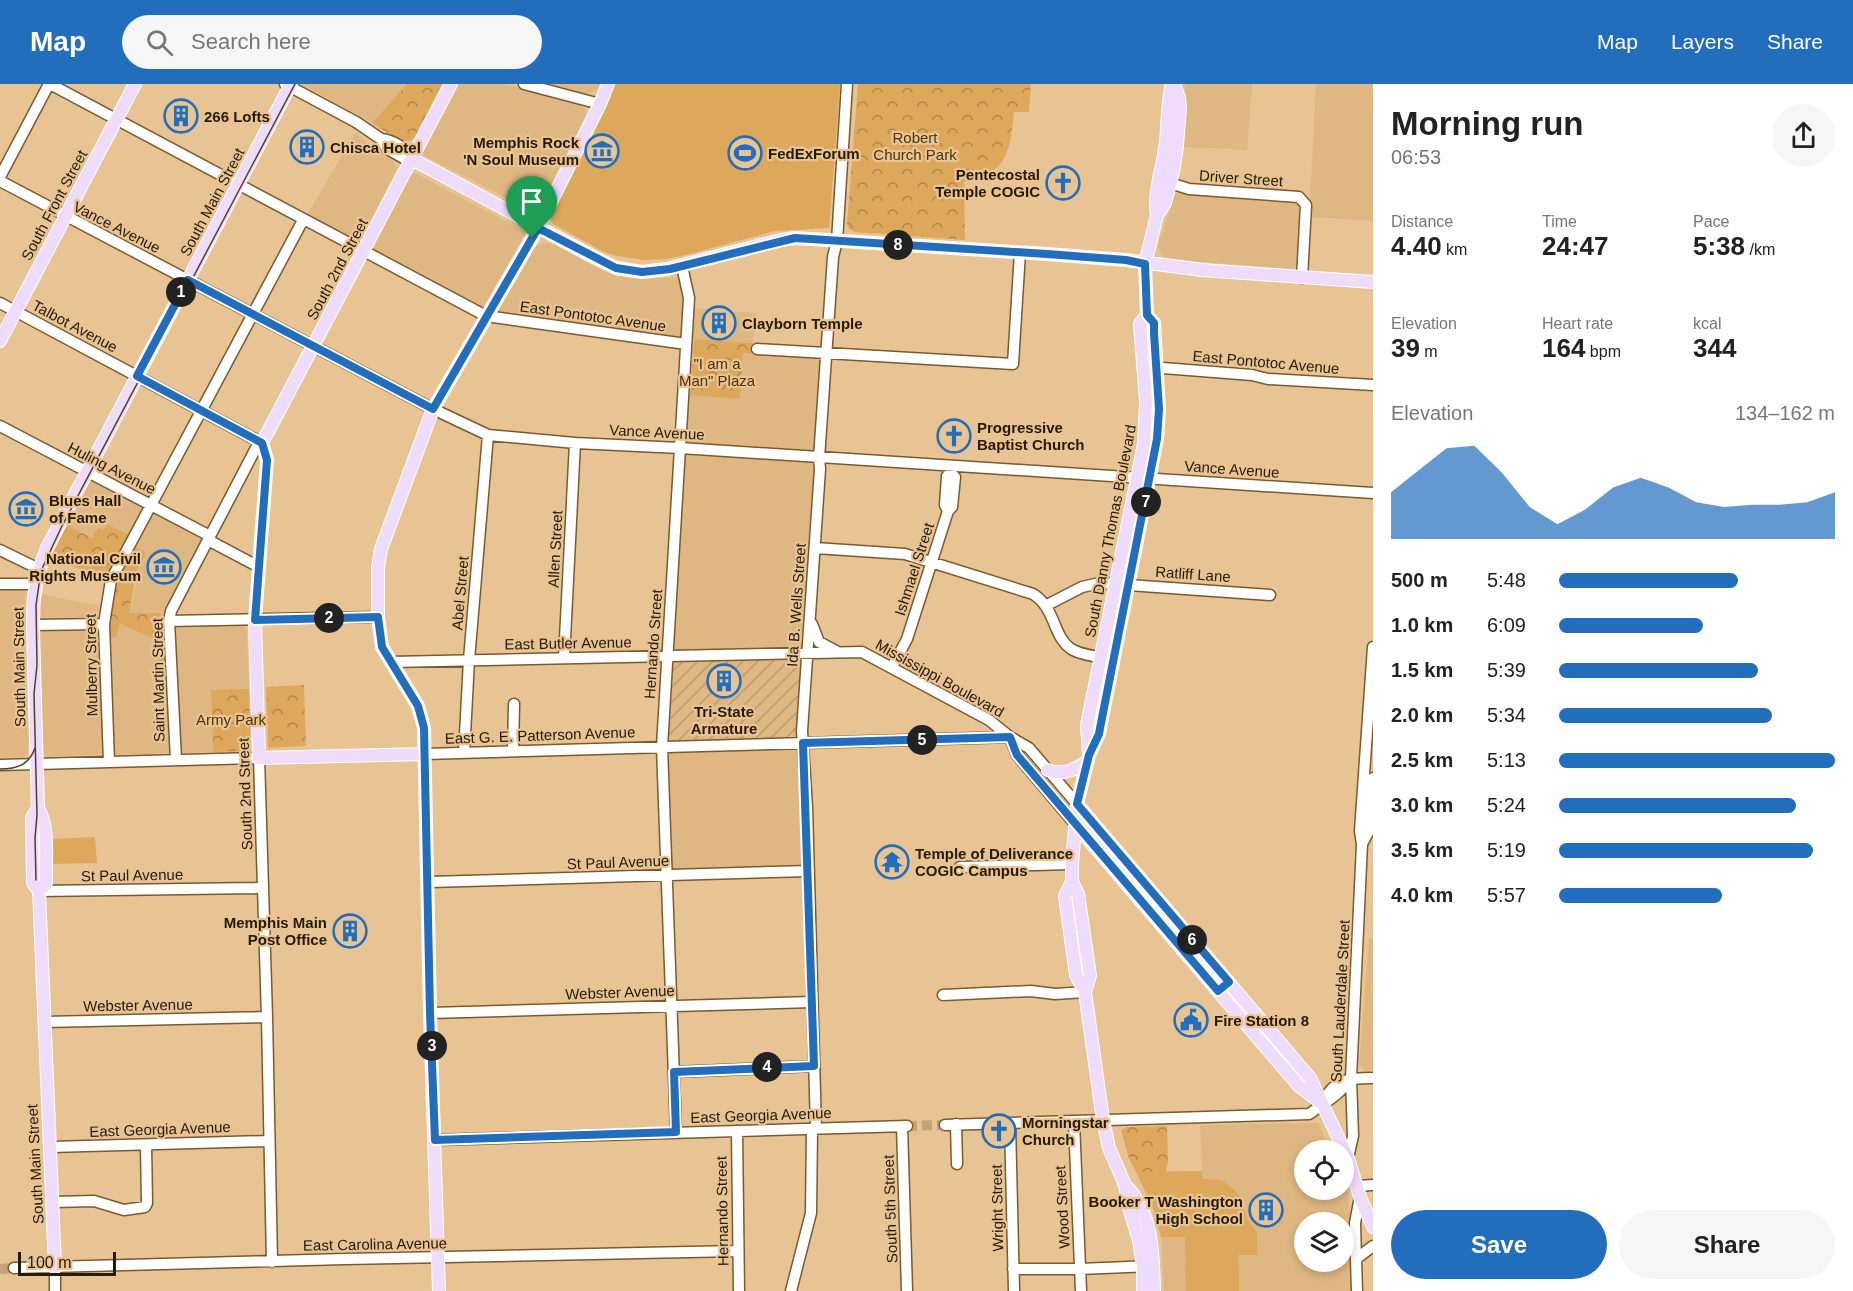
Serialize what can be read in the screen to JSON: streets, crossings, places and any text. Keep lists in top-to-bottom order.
{
  "streets": {
    "main road": [
      "South Main Street",
      "South Front Street",
      "South 2nd Street",
      "South Danny Thomas Boulevard",
      "Mississippi Boulevard",
      "East G. E. Patterson Avenue"
    ],
    "street": [
      "Driver Street",
      "Vance Avenue",
      "East Pontotoc Avenue",
      "Talbot Avenue",
      "Huling Avenue",
      "Allen Street",
      "Ishmael Street",
      "Ratliff Lane",
      "Abel Street",
      "Ida B. Wells Street",
      "East Butler Avenue",
      "Hernando Street",
      "Mulberry Street",
      "Saint Martin Street",
      "St Paul Avenue",
      "Webster Avenue",
      "South Lauderdale Street",
      "East Georgia Avenue",
      "Wood Street",
      "Wright Street",
      "South 5th Street",
      "East Carolina Avenue"
    ]
  },
  "crossings": [
    ["Driver Street", "South Danny Thomas Boulevard"],
    ["South Main Street", "Vance Avenue"],
    ["South Main Street", "East Pontotoc Avenue"],
    ["South Main Street", "Talbot Avenue"],
    ["South Main Street", "Huling Avenue"],
    ["South Main Street", "East G. E. Patterson Avenue"],
    ["South Main Street", "St Paul Avenue"],
    ["South Main Street", "Webster Avenue"],
    ["South Main Street", "East Georgia Avenue"],
    ["South Main Street", "East Carolina Avenue"],
    ["South Front Street", "Vance Avenue"],
    ["South Front Street", "East Pontotoc Avenue"],
    ["South Front Street", "Talbot Avenue"],
    ["Vance Avenue", "South 2nd Street"],
    ["Vance Avenue", "South Danny Thomas Boulevard"],
    ["Vance Avenue", "Allen Street"],
    ["Vance Avenue", "Ishmael Street"],
    ["Vance Avenue", "Abel Street"],
    ["Vance Avenue", "Ida B. Wells Street"],
    ["Vance Avenue", "Hernando Street"],
    ["Vance Avenue", "Mulberry Street"],
    ["South 2nd Street", "East Pontotoc Avenue"],
    ["South 2nd Street", "Talbot Avenue"],
    ["South 2nd Street", "Huling Avenue"],
    ["South 2nd Street", "Saint Martin Street"],
    ["South 2nd Street", "East G. E. Patterson Avenue"],
    ["South 2nd Street", "St Paul Avenue"],
    ["South 2nd Street", "Webster Avenue"],
    ["South 2nd Street", "East Georgia Avenue"],
    ["South 2nd Street", "East Carolina Avenue"],
    ["East Pontotoc Avenue", "South Danny Thomas Boulevard"],
    ["East Pontotoc Avenue", "Hernando Street"],
    ["East Pontotoc Avenue", "Mulberry Street"],
    ["Talbot Avenue", "Mulberry Street"],
    ["Talbot Avenue", "Saint Martin Street"],
    ["Huling Avenue", "Mulberry Street"],
    ["Huling Avenue", "Saint Martin Street"],
    ["South Danny Thomas Boulevard", "Ratliff Lane"],
    ["South Danny Thomas Boulevard", "Mississippi Boulevard"],
    ["Allen Street", "East Butler Avenue"],
    ["Ishmael Street", "Mississippi Boulevard"],
    ["Abel Street", "East Butler Avenue"],
    ["Abel Street", "East G. E. Patterson Avenue"],
    ["Ida B. Wells Street", "East Butler Avenue"],
    ["Ida B. Wells Street", "East G. E. Patterson Avenue"],
    ["Ida B. Wells Street", "St Paul Avenue"],
    ["Ida B. Wells Street", "Webster Avenue"],
    ["Ida B. Wells Street", "East Georgia Avenue"],
    ["East Butler Avenue", "Hernando Street"],
    ["East Butler Avenue", "Mississippi Boulevard"],
    ["Hernando Street", "East G. E. Patterson Avenue"],
    ["Hernando Street", "St Paul Avenue"],
    ["Hernando Street", "Webster Avenue"],
    ["Hernando Street", "East Georgia Avenue"],
    ["Hernando Street", "East Carolina Avenue"],
    ["Mulberry Street", "East G. E. Patterson Avenue"],
    ["Mississippi Boulevard", "East G. E. Patterson Avenue"],
    ["Saint Martin Street", "East G. E. Patterson Avenue"],
    ["East Georgia Avenue", "South 5th Street"]
  ],
  "parks": ["Robert Church Park", "\"I am a Man\" Plaza", "Army Park"],
  "places": {
    "building": [
      "266 Lofts",
      "Chisca Hotel",
      "Clayborn Temple",
      "Tri-State Armature",
      "Memphis Main Post Office",
      "Booker T Washington High School"
    ],
    "museum": ["Memphis Rock 'N Soul Museum", "Blues Hall of Fame", "National Civil Rights Museum"],
    "sports": ["FedExForum"],
    "church": ["Pentecostal Temple COGIC", "Progressive Baptist Church", "Morningstar Church"],
    "temple": ["Temple of Deliverance COGIC Campus"],
    "public building": ["Fire Station 8"]
  },
  "scale_bar": "100 m",
  "page": {
    "header": "Map",
    "search": "Search here",
    "nav": ["Map", "Layers", "Share"],
    "heading": ["Morning run", "06:53"],
    "stats": [
      ["Distance", "4.40 km"],
      ["Time", "24:47"],
      ["Pace", "5:38 /km"],
      ["Elevation", "39 m"],
      ["Heart rate", "164 bpm"],
      ["kcal", "344"]
    ],
    "pins": [
      "8",
      "1",
      "7",
      "2",
      "5",
      "6",
      "3",
      "4"
    ],
    "chart": ["Elevation", "134–162 m"],
    "list": [
      {
        "name": "500 m",
        "note": "5:48"
      },
      {
        "name": "1.0 km",
        "note": "6:09"
      },
      {
        "name": "1.5 km",
        "note": "5:39"
      },
      {
        "name": "2.0 km",
        "note": "5:34"
      },
      {
        "name": "2.5 km",
        "note": "5:13"
      },
      {
        "name": "3.0 km",
        "note": "5:24"
      },
      {
        "name": "3.5 km",
        "note": "5:19"
      },
      {
        "name": "4.0 km",
        "note": "5:57"
      }
    ],
    "buttons": ["Save", "Share"],
    "scale": "100 m"
  }
}
